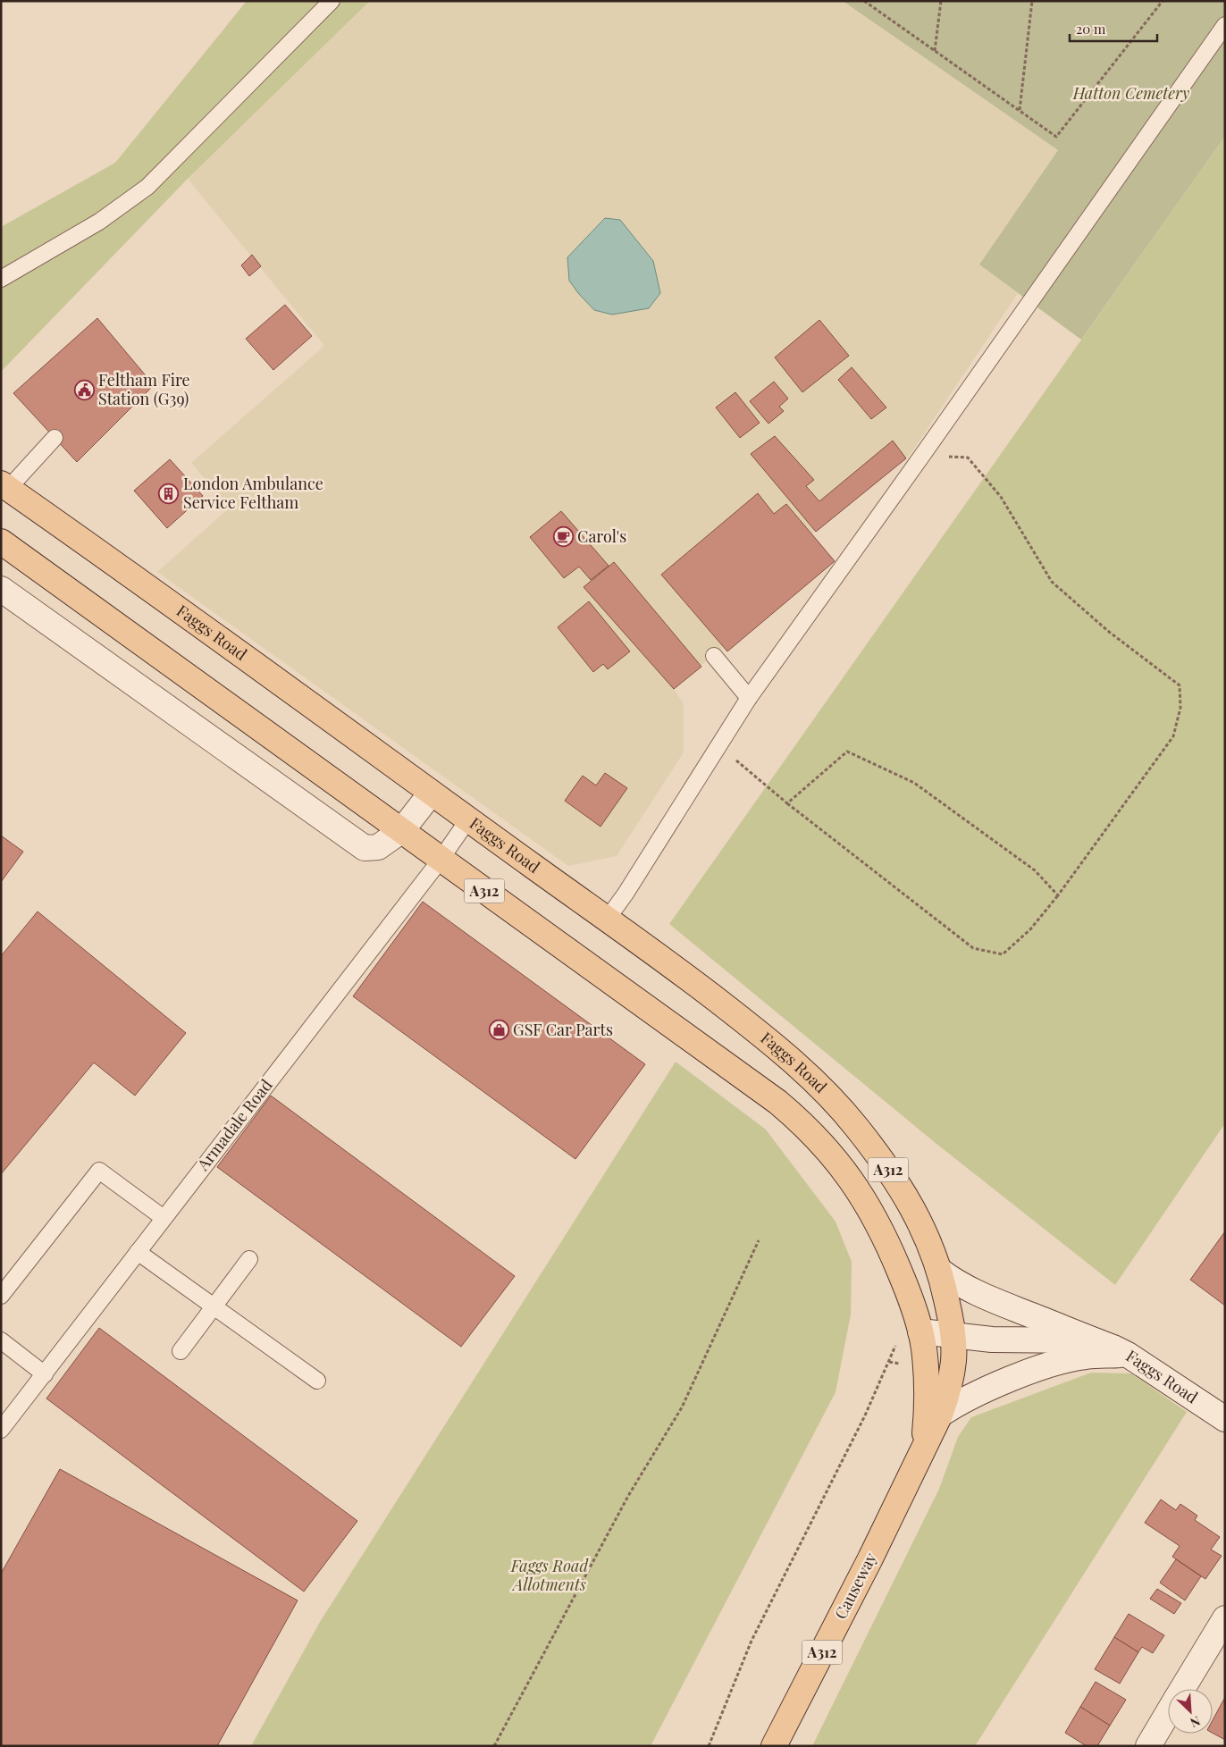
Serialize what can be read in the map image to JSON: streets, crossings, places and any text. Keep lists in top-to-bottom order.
{
  "streets": {
    "main road": ["Faggs Road", "A312", "Causeway"],
    "lane": ["Armadale Road"]
  },
  "crossings": [
    ["Faggs Road", "Armadale Road"],
    ["Faggs Road", "Causeway"],
    ["A312", "Armadale Road"],
    ["A312", "Causeway"]
  ],
  "parks": ["Hatton Cemetery", "Faggs Road Allotments"],
  "places": {
    "public building": ["Feltham Fire Station (G39)"],
    "building": ["London Ambulance Service Feltham"],
    "cafe": ["Carol's"],
    "shop": ["GSF Car Parts"]
  },
  "scale_bar": "20 m",
  "north": "bottom right"
}
